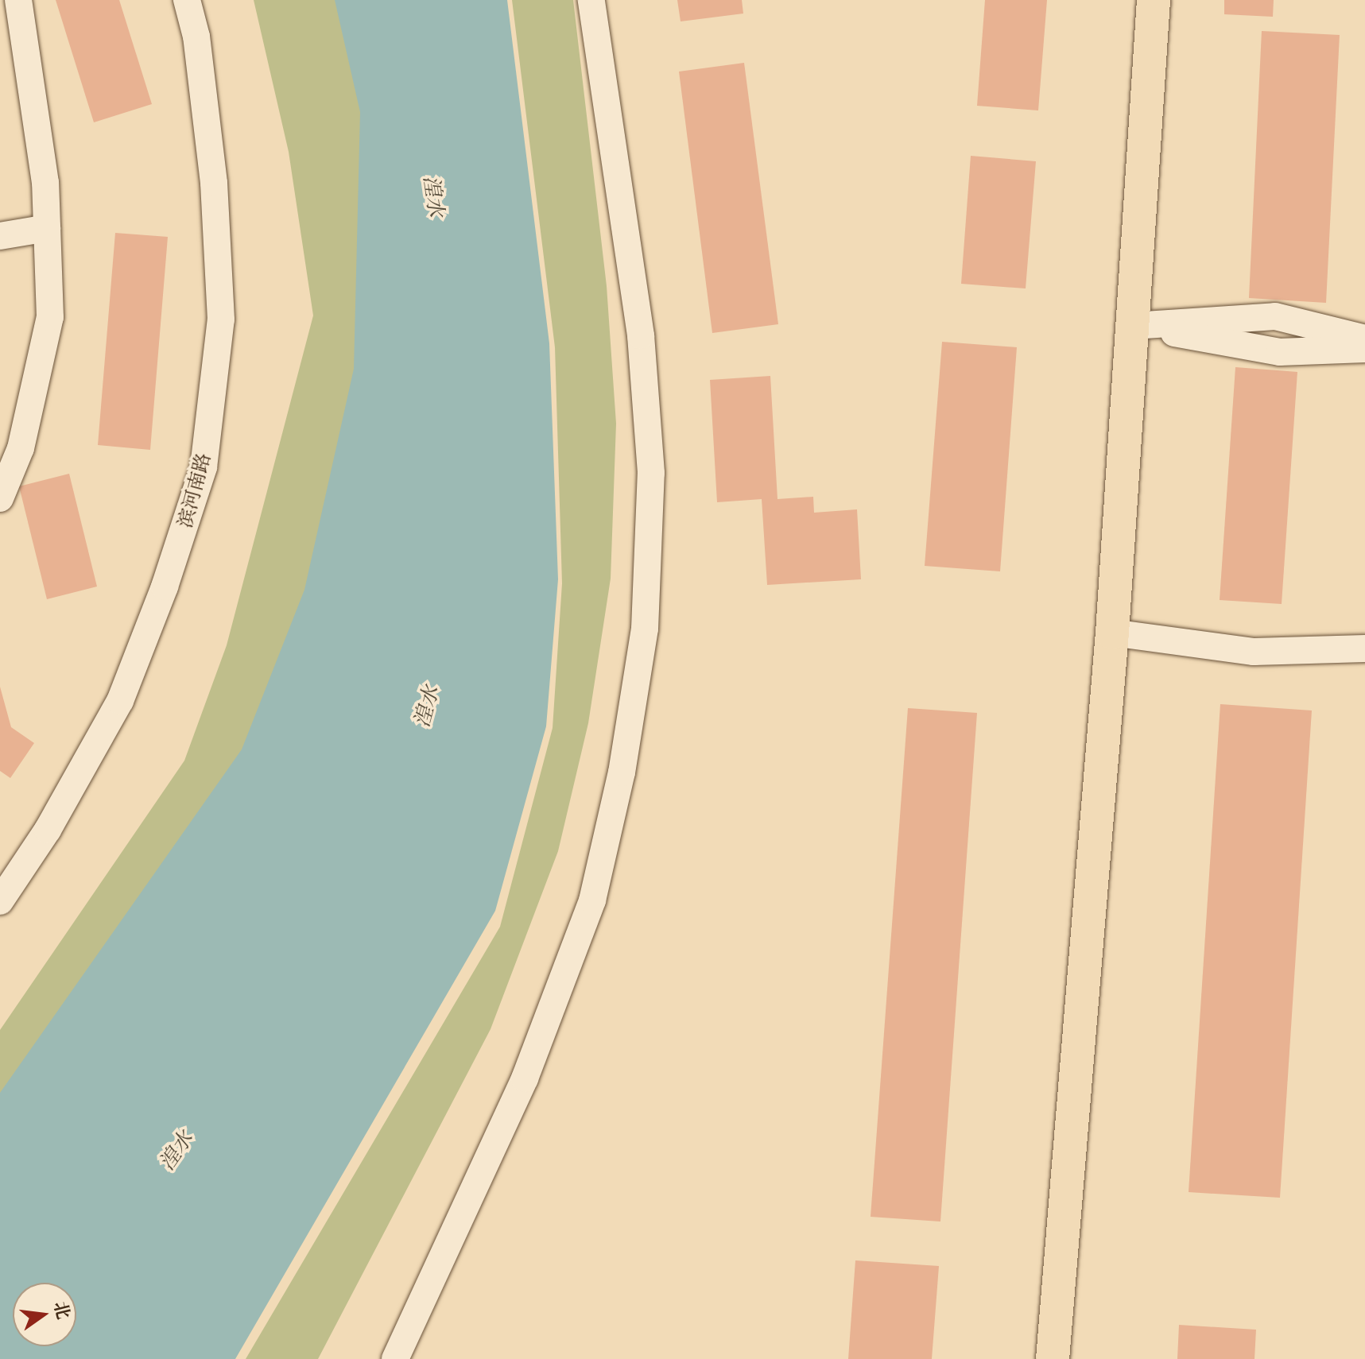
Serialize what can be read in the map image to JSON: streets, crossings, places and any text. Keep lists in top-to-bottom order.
{
  "streets": {
    "street": ["滨河南路"]
  },
  "water": ["湟水"],
  "north": "right"
}
